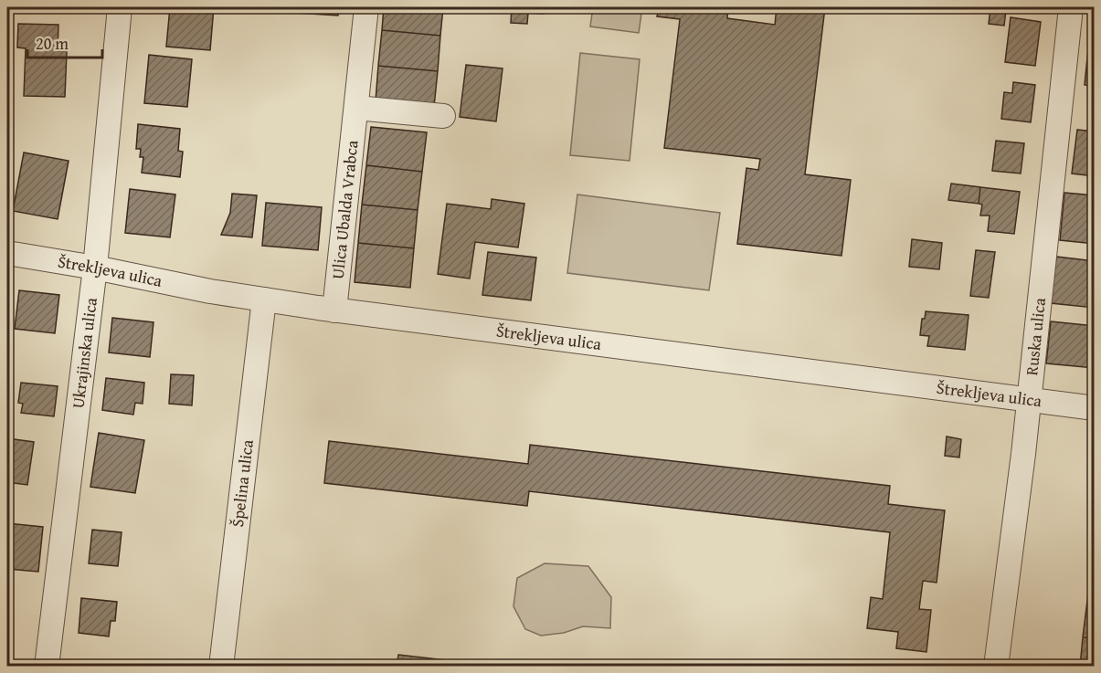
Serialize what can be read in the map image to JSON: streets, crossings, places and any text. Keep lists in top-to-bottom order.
{
  "streets": {
    "street": [
      "Ulica Ubalda Vrabca",
      "Štrekljeva ulica",
      "Ruska ulica",
      "Ukrajinska ulica",
      "Špelina ulica"
    ]
  },
  "crossings": [
    ["Ulica Ubalda Vrabca", "Štrekljeva ulica"],
    ["Štrekljeva ulica", "Ruska ulica"],
    ["Štrekljeva ulica", "Ukrajinska ulica"],
    ["Štrekljeva ulica", "Špelina ulica"]
  ],
  "scale_bar": "20 m"
}
